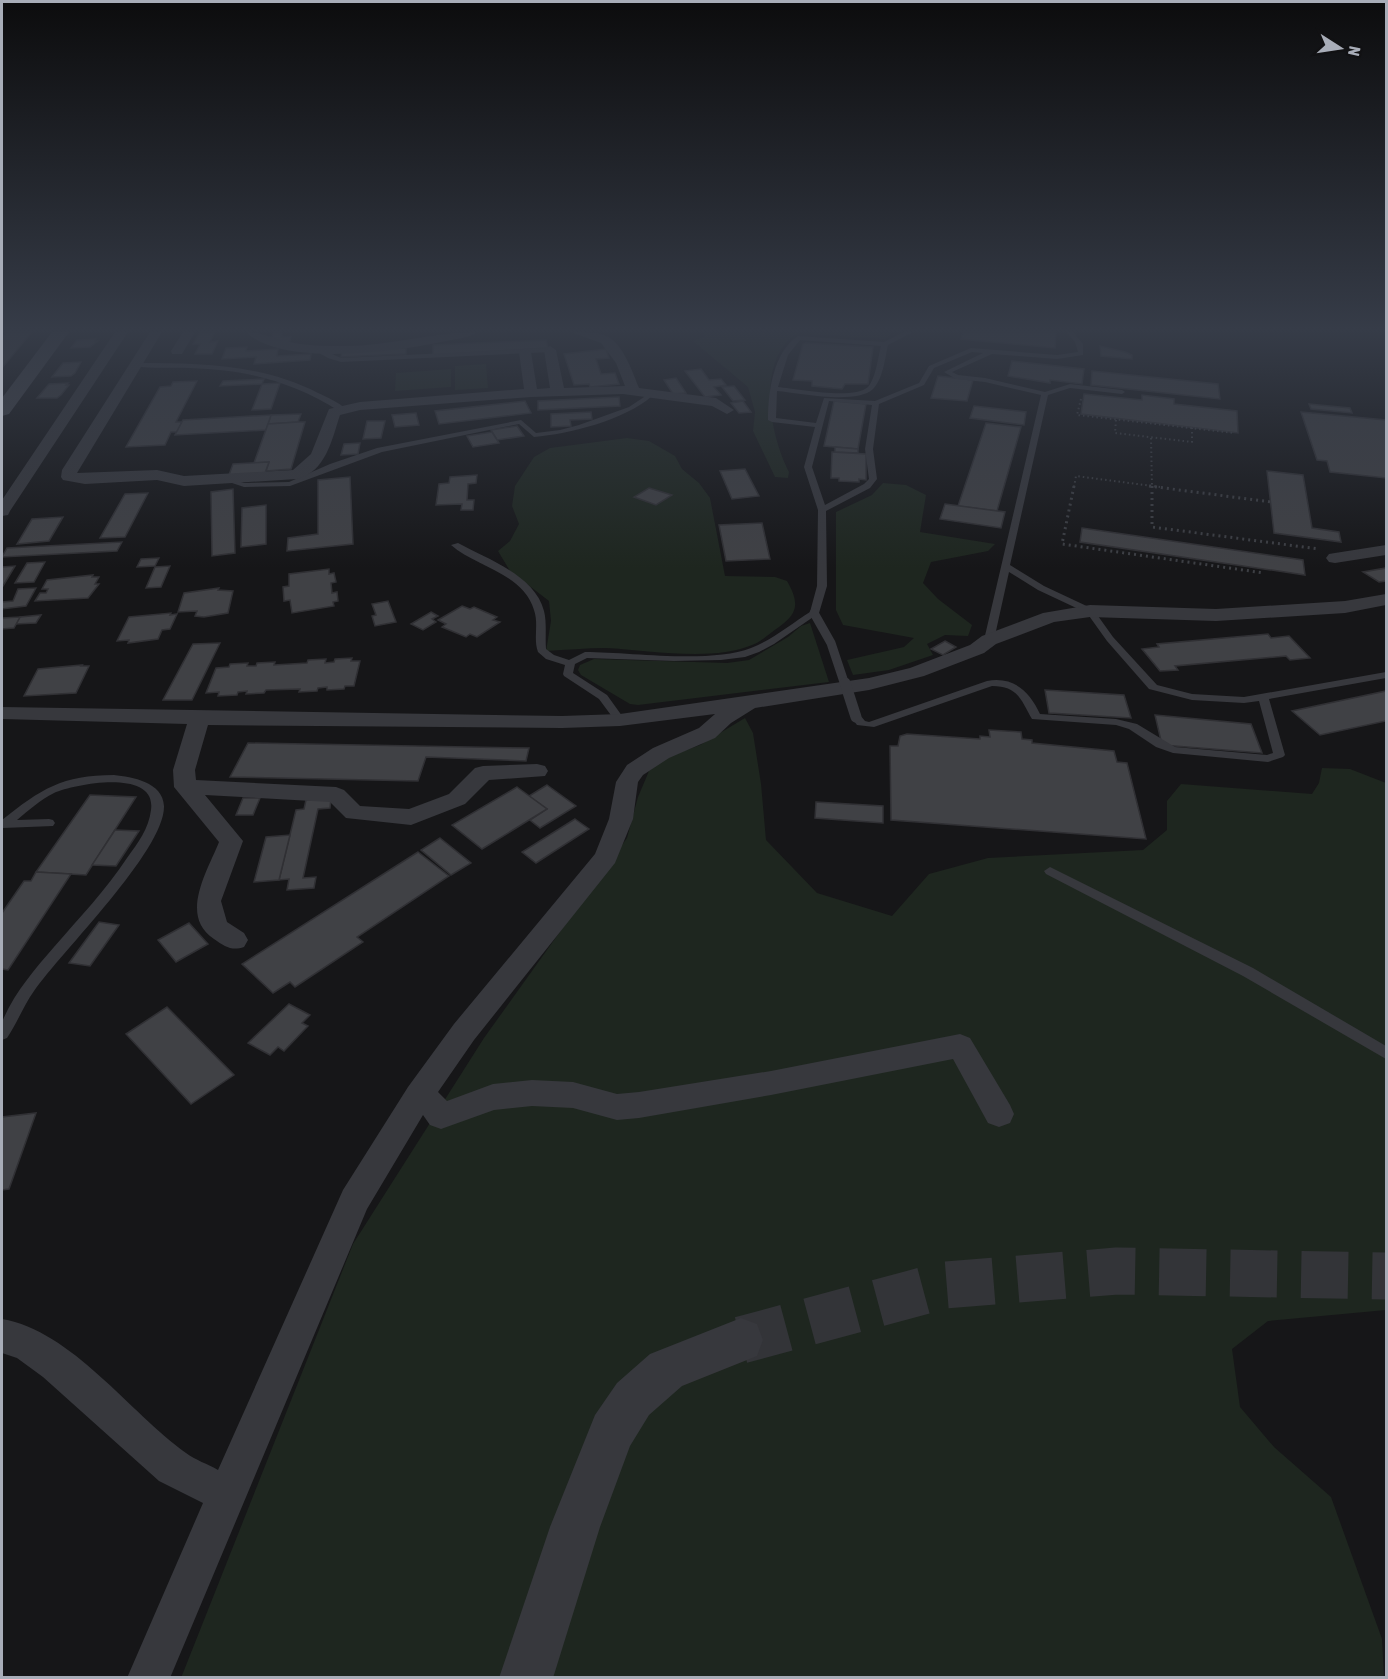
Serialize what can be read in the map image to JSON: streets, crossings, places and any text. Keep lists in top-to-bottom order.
{
  "north": "right"
}
